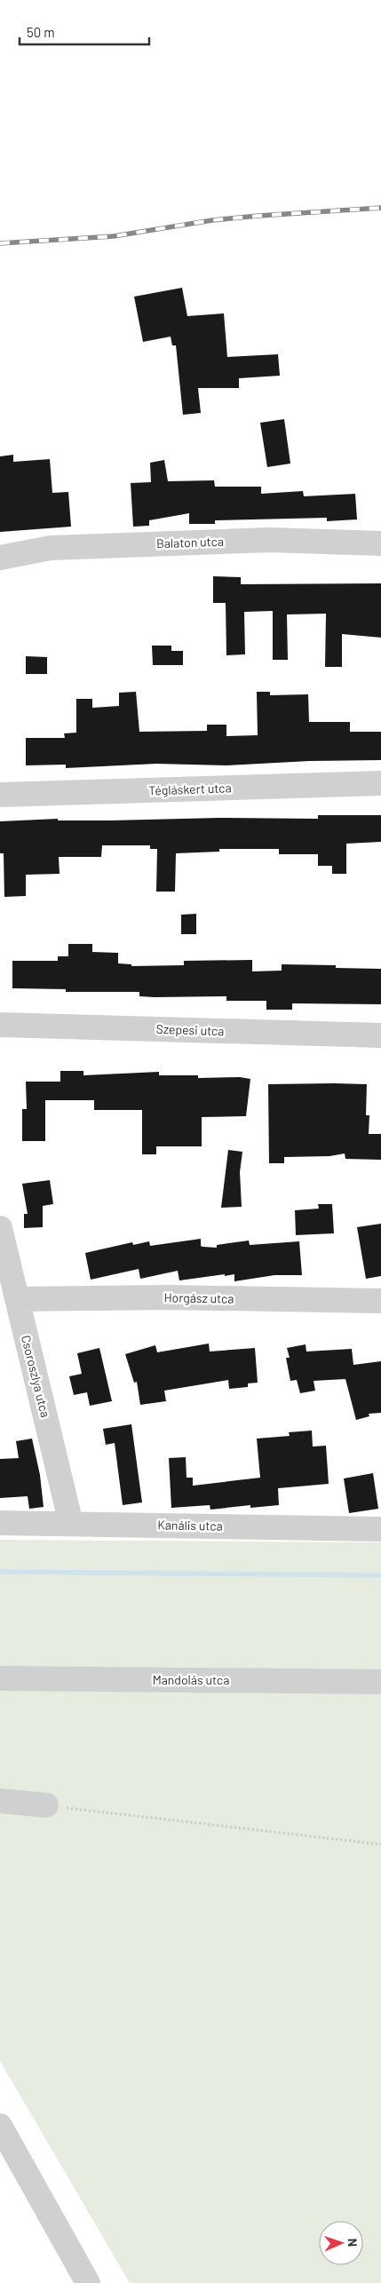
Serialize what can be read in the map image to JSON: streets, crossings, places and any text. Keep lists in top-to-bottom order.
{
  "streets": {
    "street": [
      "Balaton utca",
      "Tégláskert utca",
      "Szepesi utca",
      "Horgász utca",
      "Csoroszlya utca",
      "Kanális utca",
      "Mandolás utca"
    ]
  },
  "crossings": [
    ["Horgász utca", "Csoroszlya utca"],
    ["Csoroszlya utca", "Kanális utca"]
  ],
  "scale_bar": "50 m",
  "north": "right"
}
